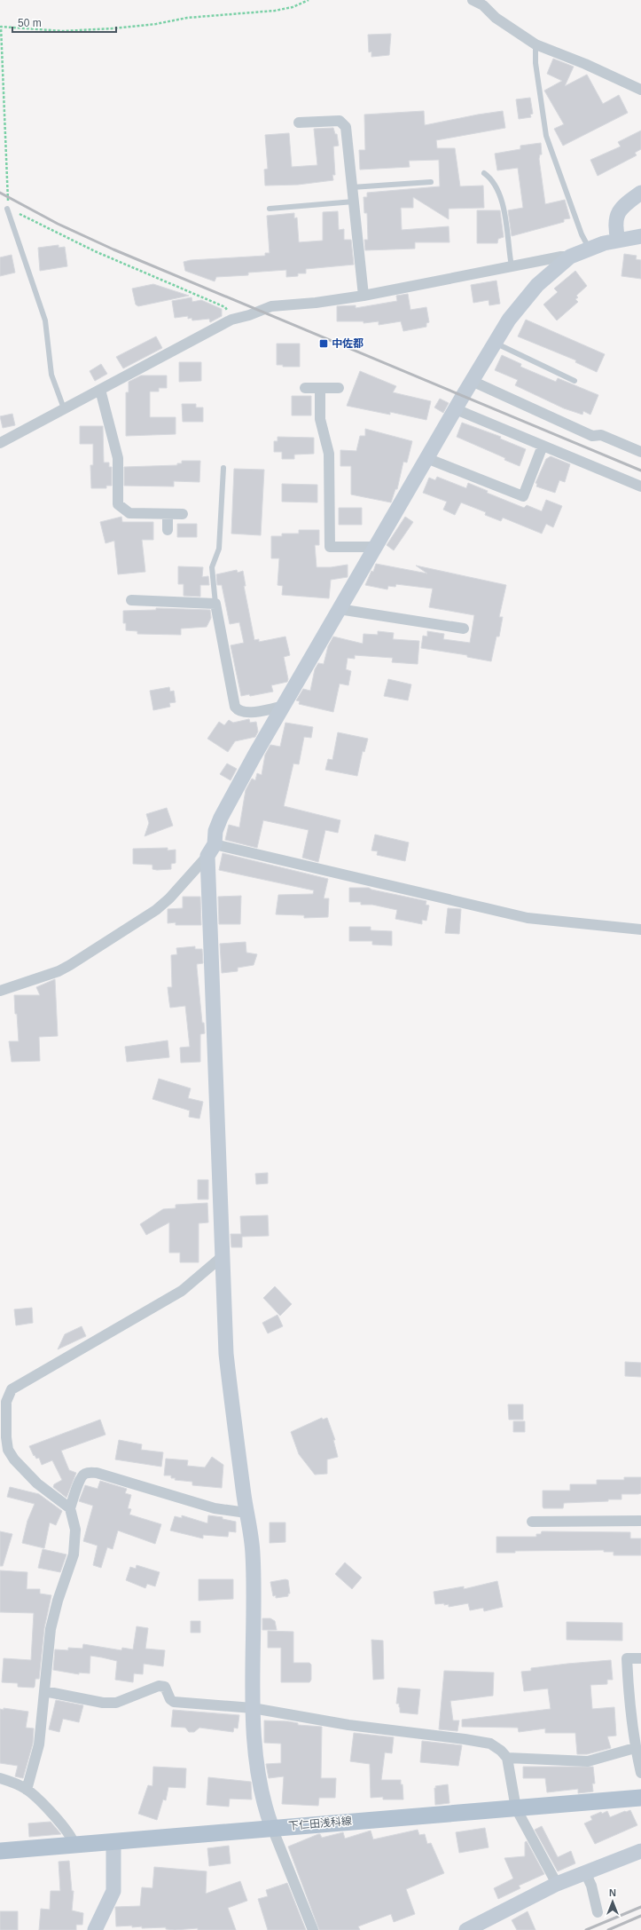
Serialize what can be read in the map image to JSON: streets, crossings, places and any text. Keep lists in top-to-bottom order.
{
  "streets": {
    "main road": ["下仁田浅科線"]
  },
  "places": {
    "transit": ["中佐都"]
  },
  "scale_bar": "50 m",
  "north": "top"
}
